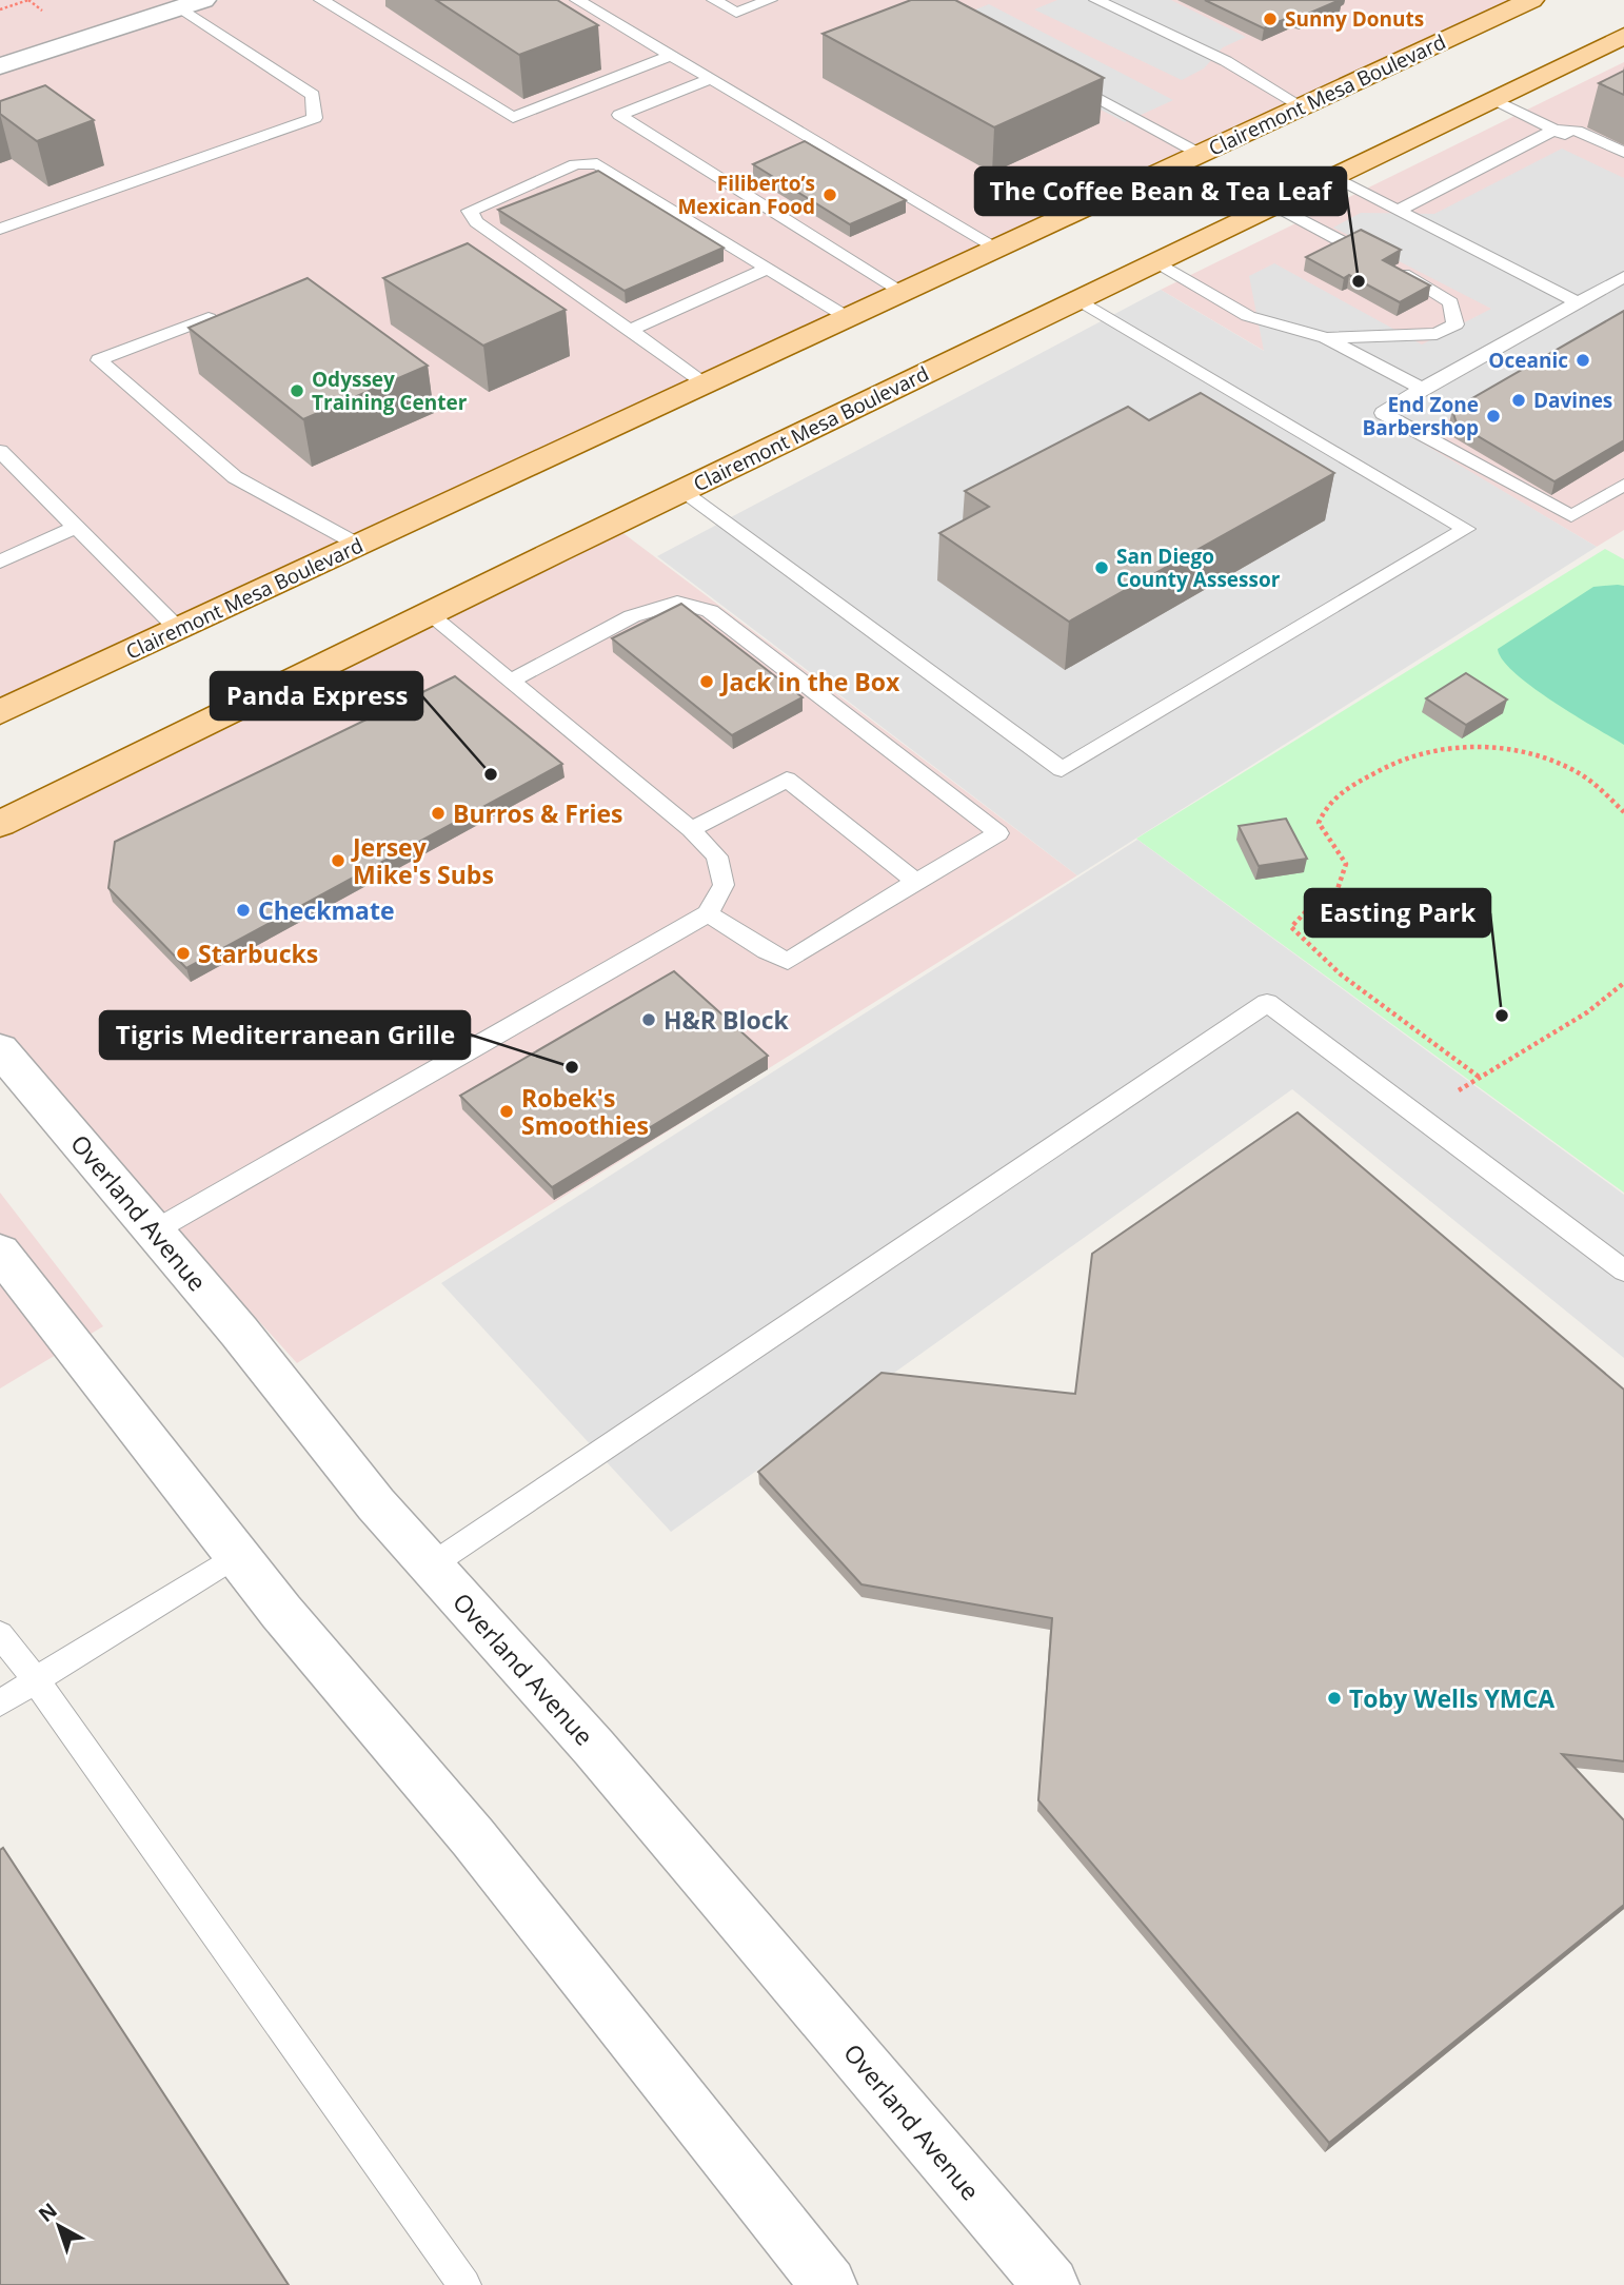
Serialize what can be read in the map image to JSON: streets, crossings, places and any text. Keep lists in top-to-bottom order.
{
  "streets": {
    "main road": ["Clairemont Mesa Boulevard"],
    "street": ["Overland Avenue"]
  },
  "places": [
    "Sunny Donuts",
    "Filiberto’s Mexican Food",
    "The Coffee Bean & Tea Leaf",
    "Oceanic",
    "Odyssey Training Center",
    "Davines",
    "End Zone Barbershop",
    "San Diego County Assessor",
    "Jack in the Box",
    "Panda Express",
    "Burros & Fries",
    "Jersey Mike's Subs",
    "Checkmate",
    "Starbucks",
    "Easting Park",
    "H&R Block",
    "Tigris Mediterranean Grille",
    "Robek's Smoothies",
    "Toby Wells YMCA"
  ],
  "north": "top left"
}
